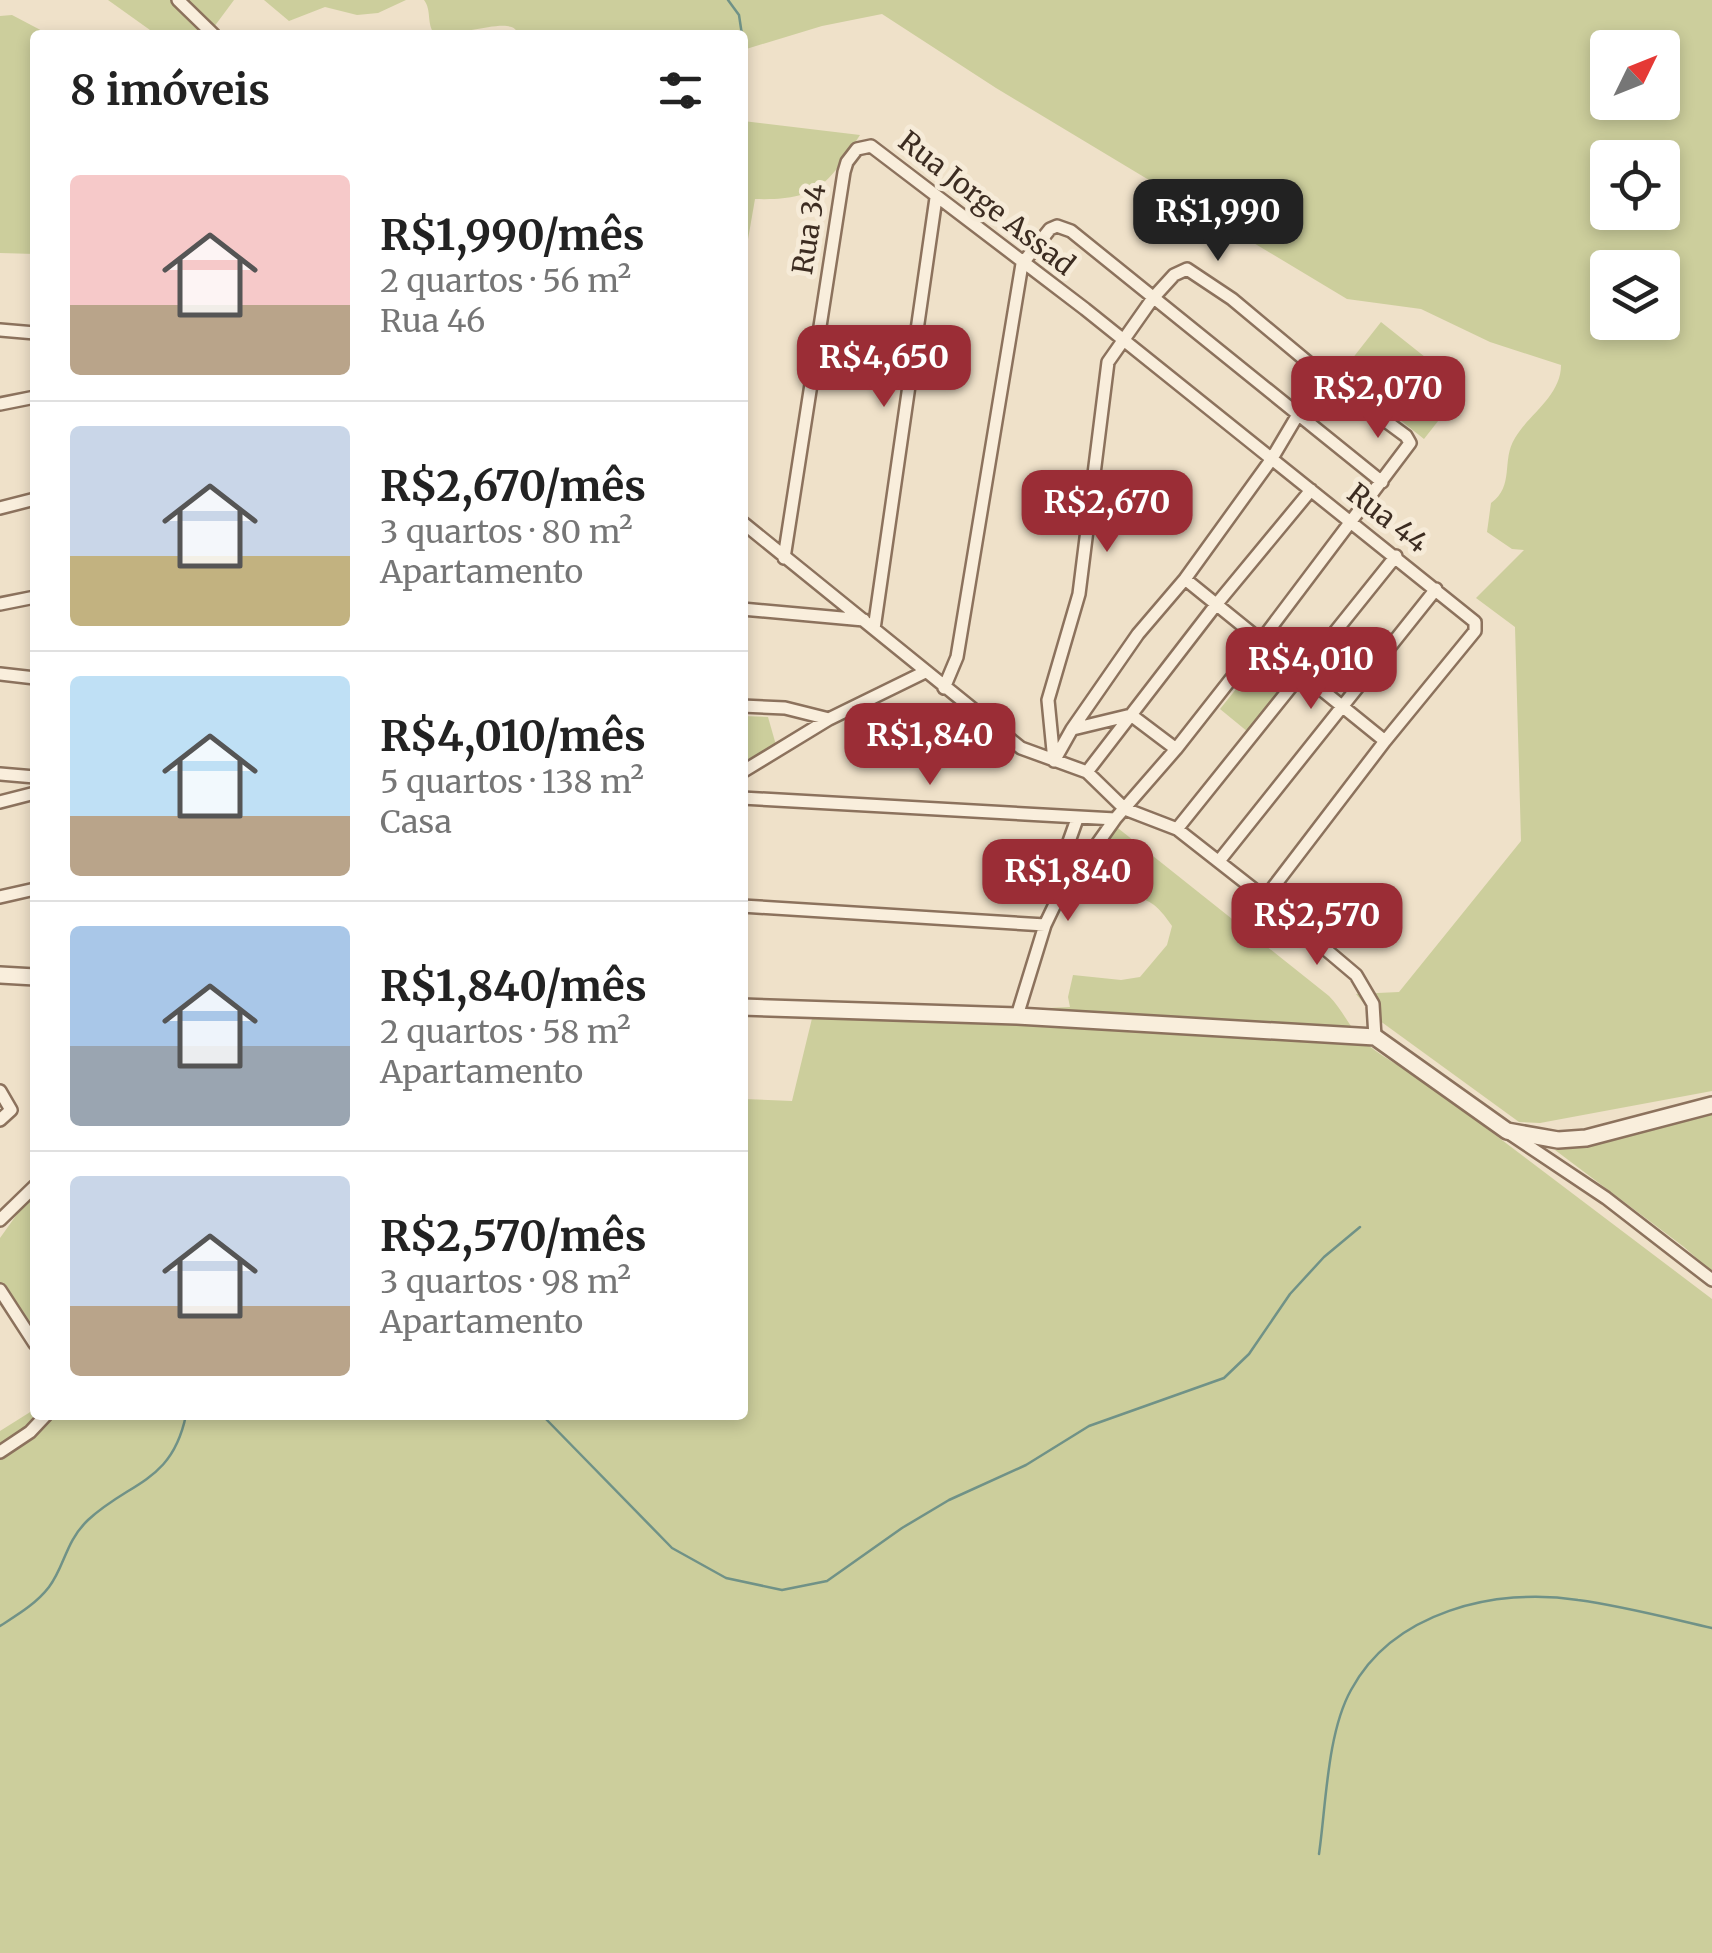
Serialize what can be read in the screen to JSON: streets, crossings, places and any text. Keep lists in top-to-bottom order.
{
  "streets": {
    "street": ["Rua Jorge Assad", "Rua 34", "Rua 44"]
  },
  "crossings": [
    ["Rua Jorge Assad", "Rua 34"],
    ["Rua Jorge Assad", "Rua 44"]
  ],
  "north": "top right",
  "page": {
    "heading": "8 imóveis",
    "list": [
      {
        "name": "R$1,990/mês",
        "note": "2 quartos · 56 m² · Rua 46"
      },
      {
        "name": "R$2,670/mês",
        "note": "3 quartos · 80 m² · Apartamento"
      },
      {
        "name": "R$4,010/mês",
        "note": "5 quartos · 138 m² · Casa"
      },
      {
        "name": "R$1,840/mês",
        "note": "2 quartos · 58 m² · Apartamento"
      },
      {
        "name": "R$2,570/mês",
        "note": "3 quartos · 98 m² · Apartamento"
      }
    ],
    "price": [
      "R$1,990",
      "R$4,650",
      "R$2,070",
      "R$2,670",
      "R$4,010",
      "R$1,840",
      "R$1,840",
      "R$2,570"
    ]
  }
}
